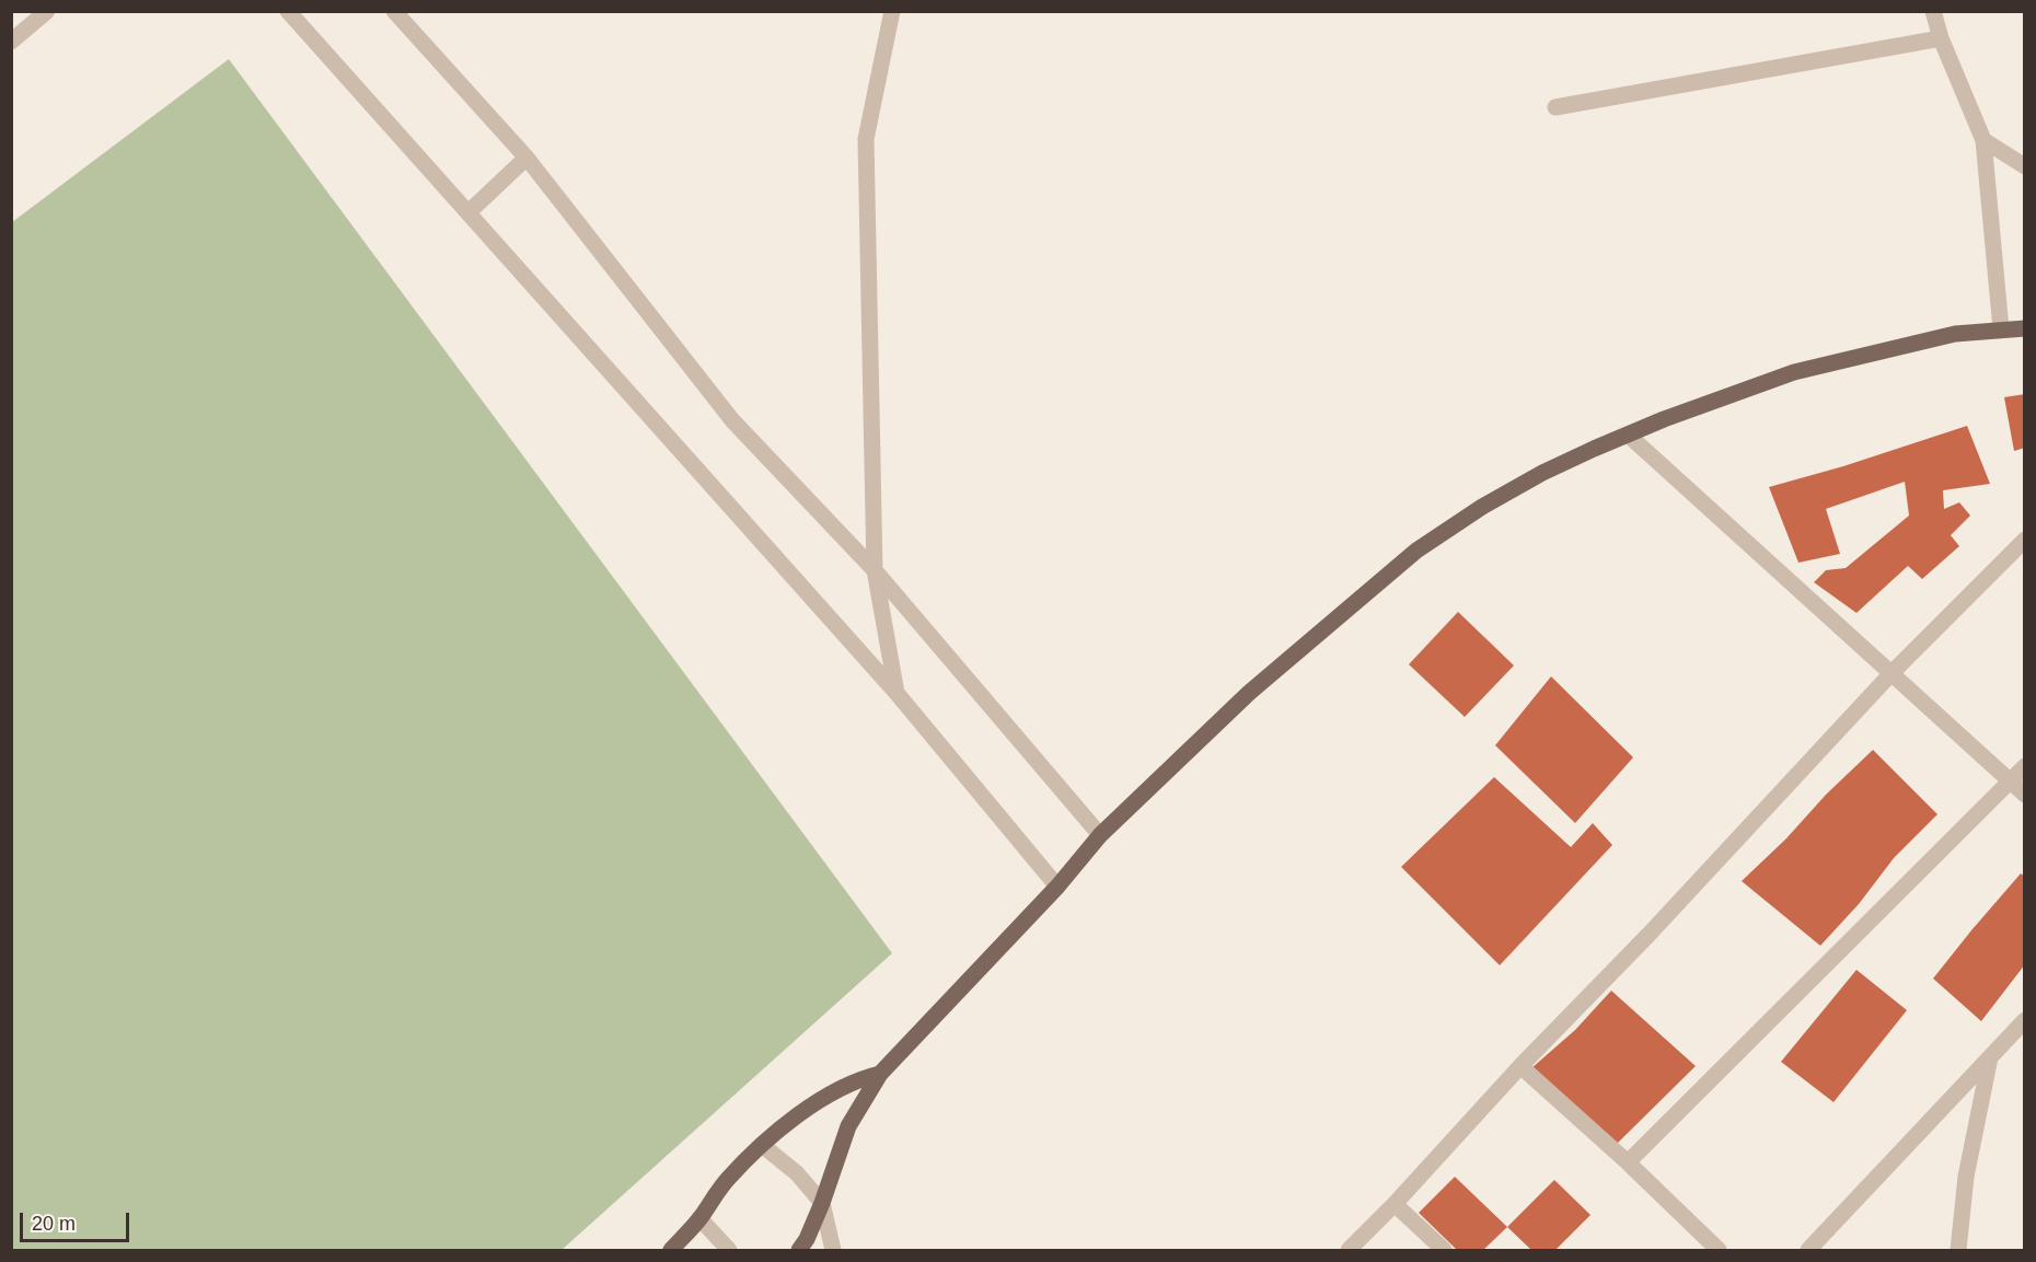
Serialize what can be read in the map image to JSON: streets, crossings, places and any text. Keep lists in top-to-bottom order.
{
  "scale_bar": "20 m"
}
